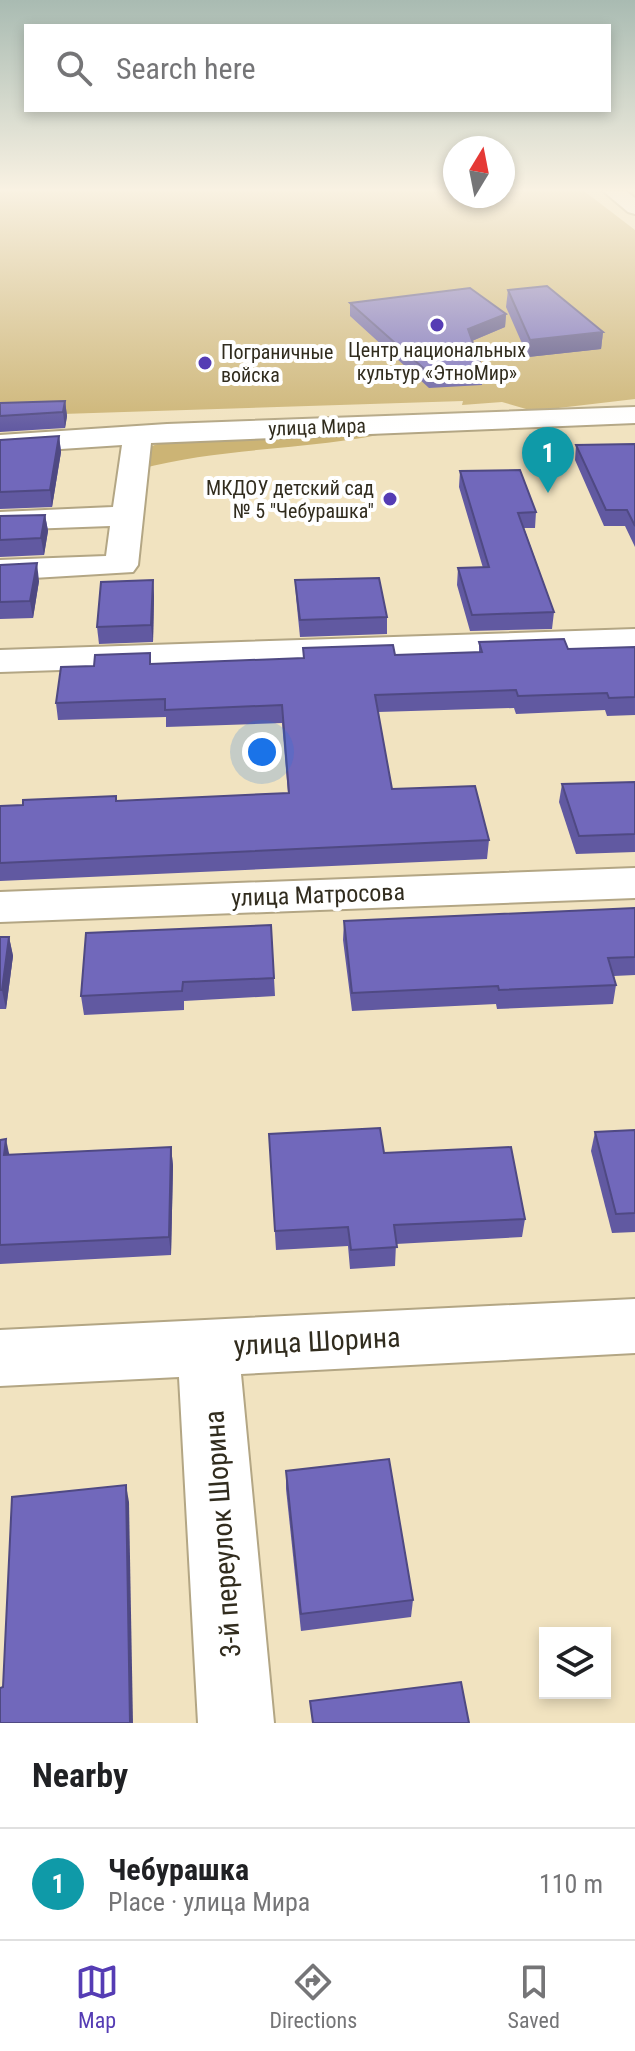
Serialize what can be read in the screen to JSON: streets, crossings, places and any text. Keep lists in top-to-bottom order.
{
  "streets": {
    "street": [
      "улица Мира",
      "улица Матросова",
      "улица Шорина",
      "3-й переулок Шорина"
    ]
  },
  "crossings": [
    ["улица Шорина", "3-й переулок Шорина"]
  ],
  "places": ["Центр национальных культур «ЭтноМир»", "Пограничные войска", "МКДОУ детский сад № 5 \"Чебурашка\""],
  "north": "top",
  "page": {
    "search": "Search here",
    "pins": "1",
    "heading": "Nearby",
    "list": [
      {
        "mark": "1",
        "name": "Чебурашка",
        "note": "Place · улица Мира",
        "value": "110 m"
      }
    ],
    "nav": ["Map", "Directions", "Saved"]
  }
}
